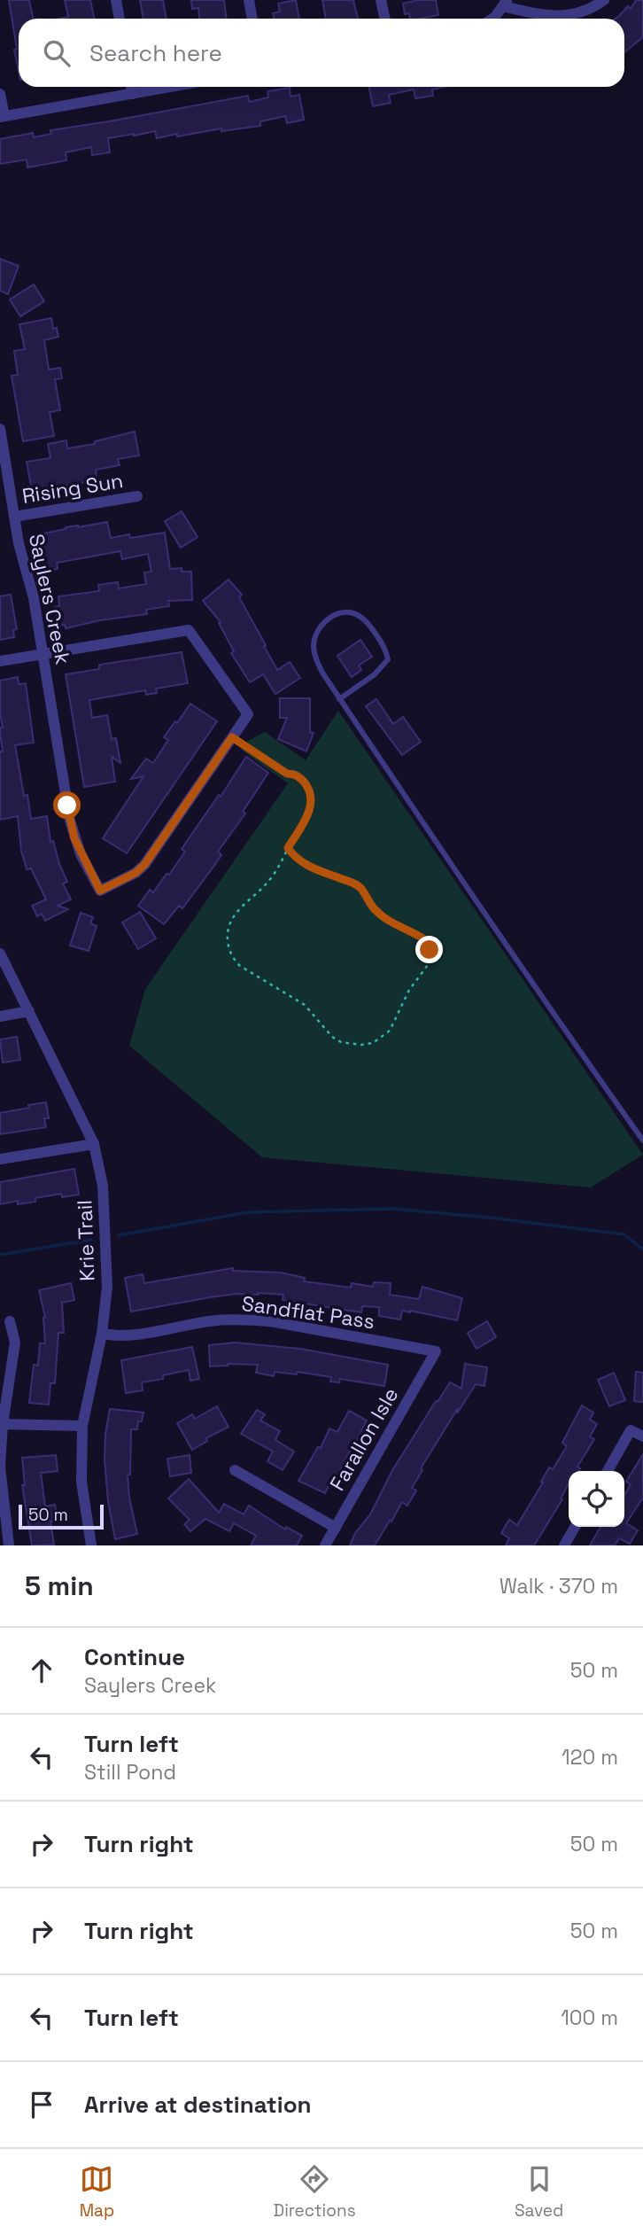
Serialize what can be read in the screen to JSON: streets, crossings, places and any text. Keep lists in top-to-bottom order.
{
  "streets": {
    "street": [
      "Rising Sun",
      "Saylers Creek",
      "Krie Trail",
      "Sandflat Pass",
      "Farallon Isle"
    ]
  },
  "crossings": [
    ["Rising Sun", "Saylers Creek"],
    ["Krie Trail", "Sandflat Pass"],
    ["Sandflat Pass", "Farallon Isle"]
  ],
  "scale_bar": "50 m",
  "page": {
    "search": "Search here",
    "scale": "50 m",
    "heading": ["5 min", "Walk · 370 m"],
    "list": [
      ["Continue", "Saylers Creek", "50 m"],
      ["Turn left", "Still Pond", "120 m"],
      ["Turn right", "50 m"],
      ["Turn right", "50 m"],
      ["Turn left", "100 m"],
      "Arrive at destination"
    ],
    "nav": ["Map", "Directions", "Saved"]
  }
}
